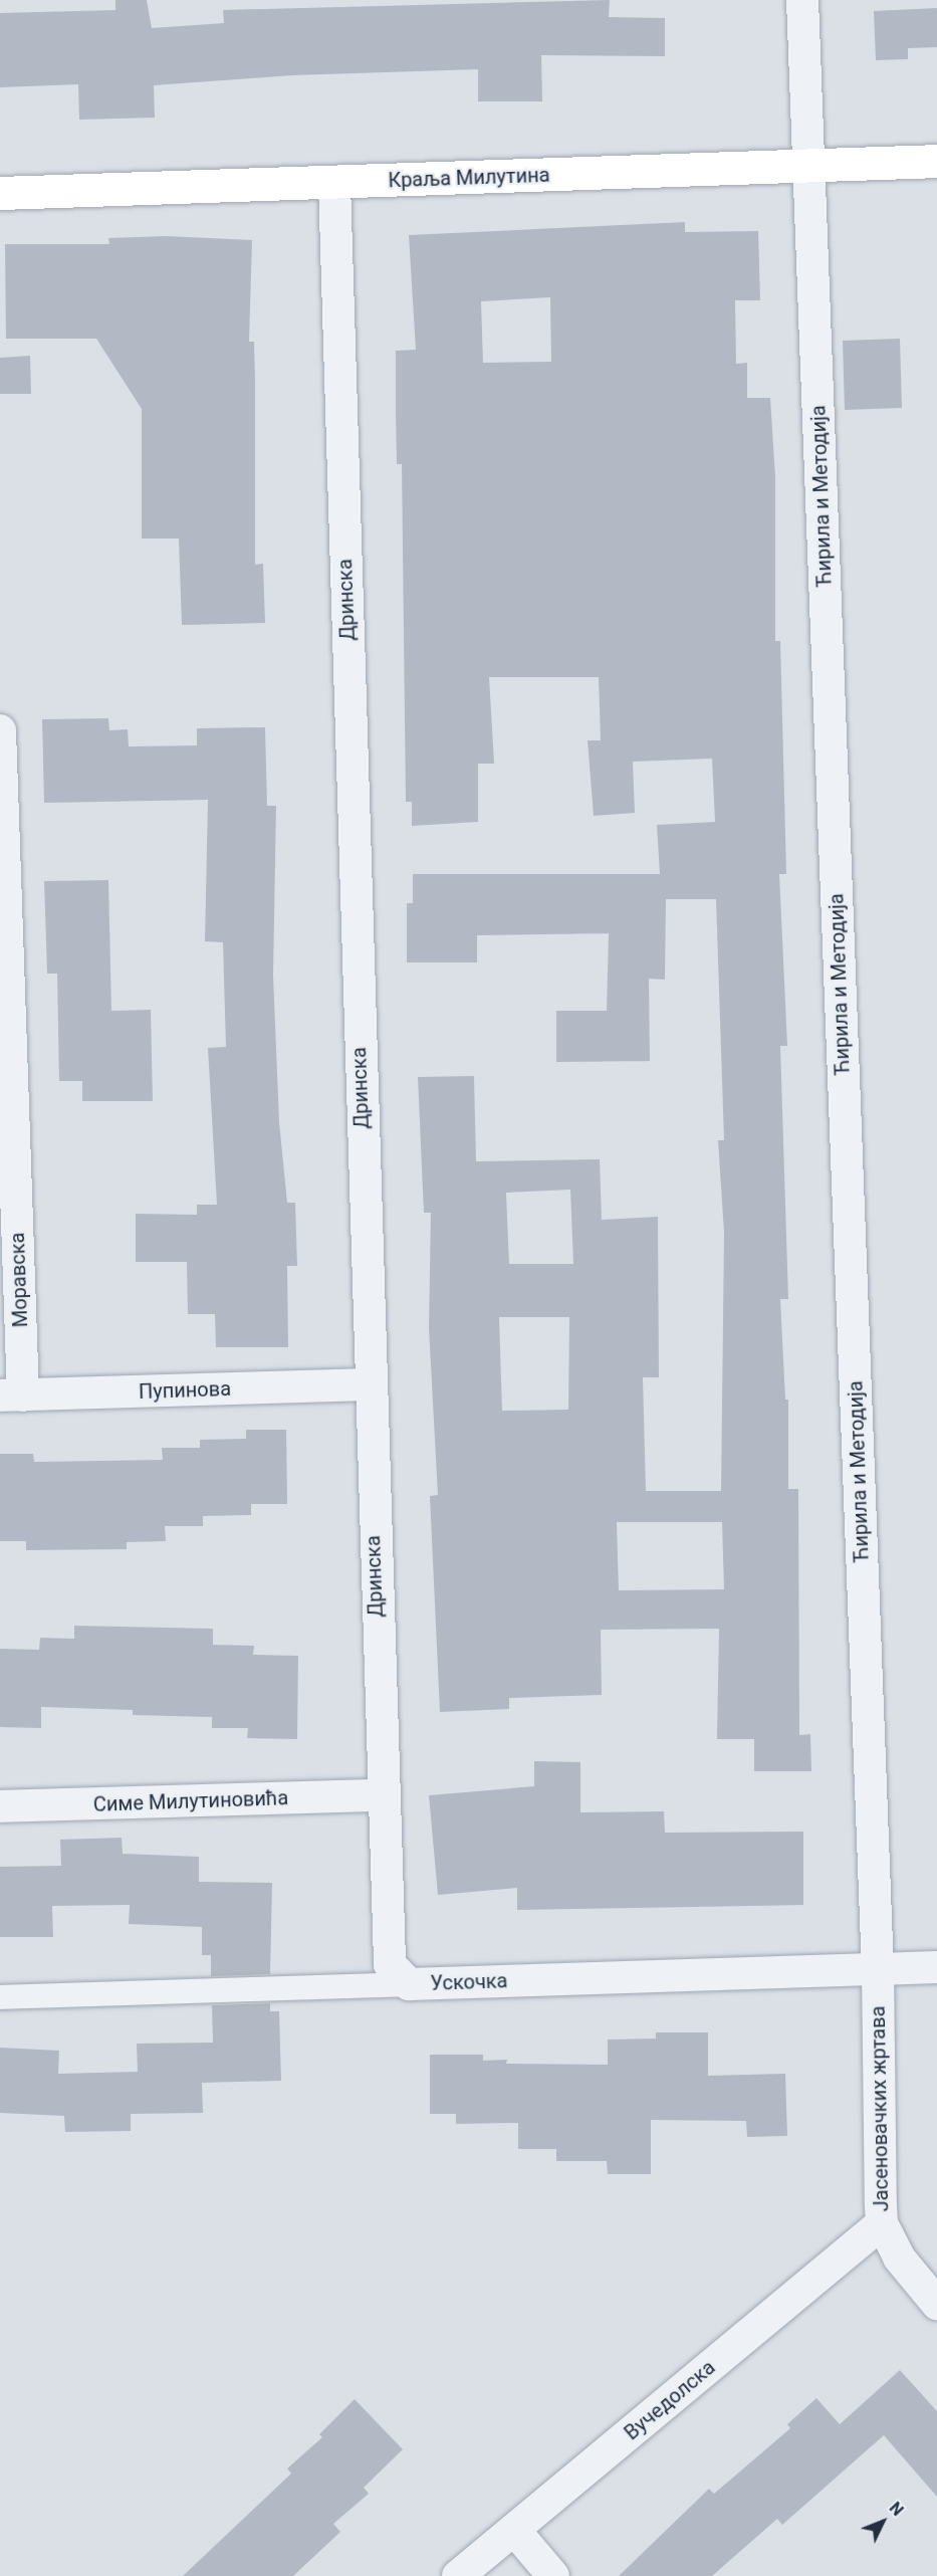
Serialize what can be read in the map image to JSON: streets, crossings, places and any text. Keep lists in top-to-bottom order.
{
  "streets": {
    "main road": ["Краља Милутина"],
    "street": [
      "Ћирила и Методија",
      "Дринска",
      "Моравска",
      "Пупинова",
      "Симе Милутиновића",
      "Ускочка",
      "Јасеновачких жртава",
      "Вучедолска"
    ]
  },
  "crossings": [
    ["Краља Милутина", "Ћирила и Методија"],
    ["Краља Милутина", "Дринска"],
    ["Ћирила и Методија", "Ускочка"],
    ["Ћирила и Методија", "Јасеновачких жртава"],
    ["Дринска", "Пупинова"],
    ["Дринска", "Симе Милутиновића"],
    ["Дринска", "Ускочка"],
    ["Моравска", "Пупинова"],
    ["Ускочка", "Јасеновачких жртава"],
    ["Јасеновачких жртава", "Вучедолска"]
  ],
  "north": "top right"
}
